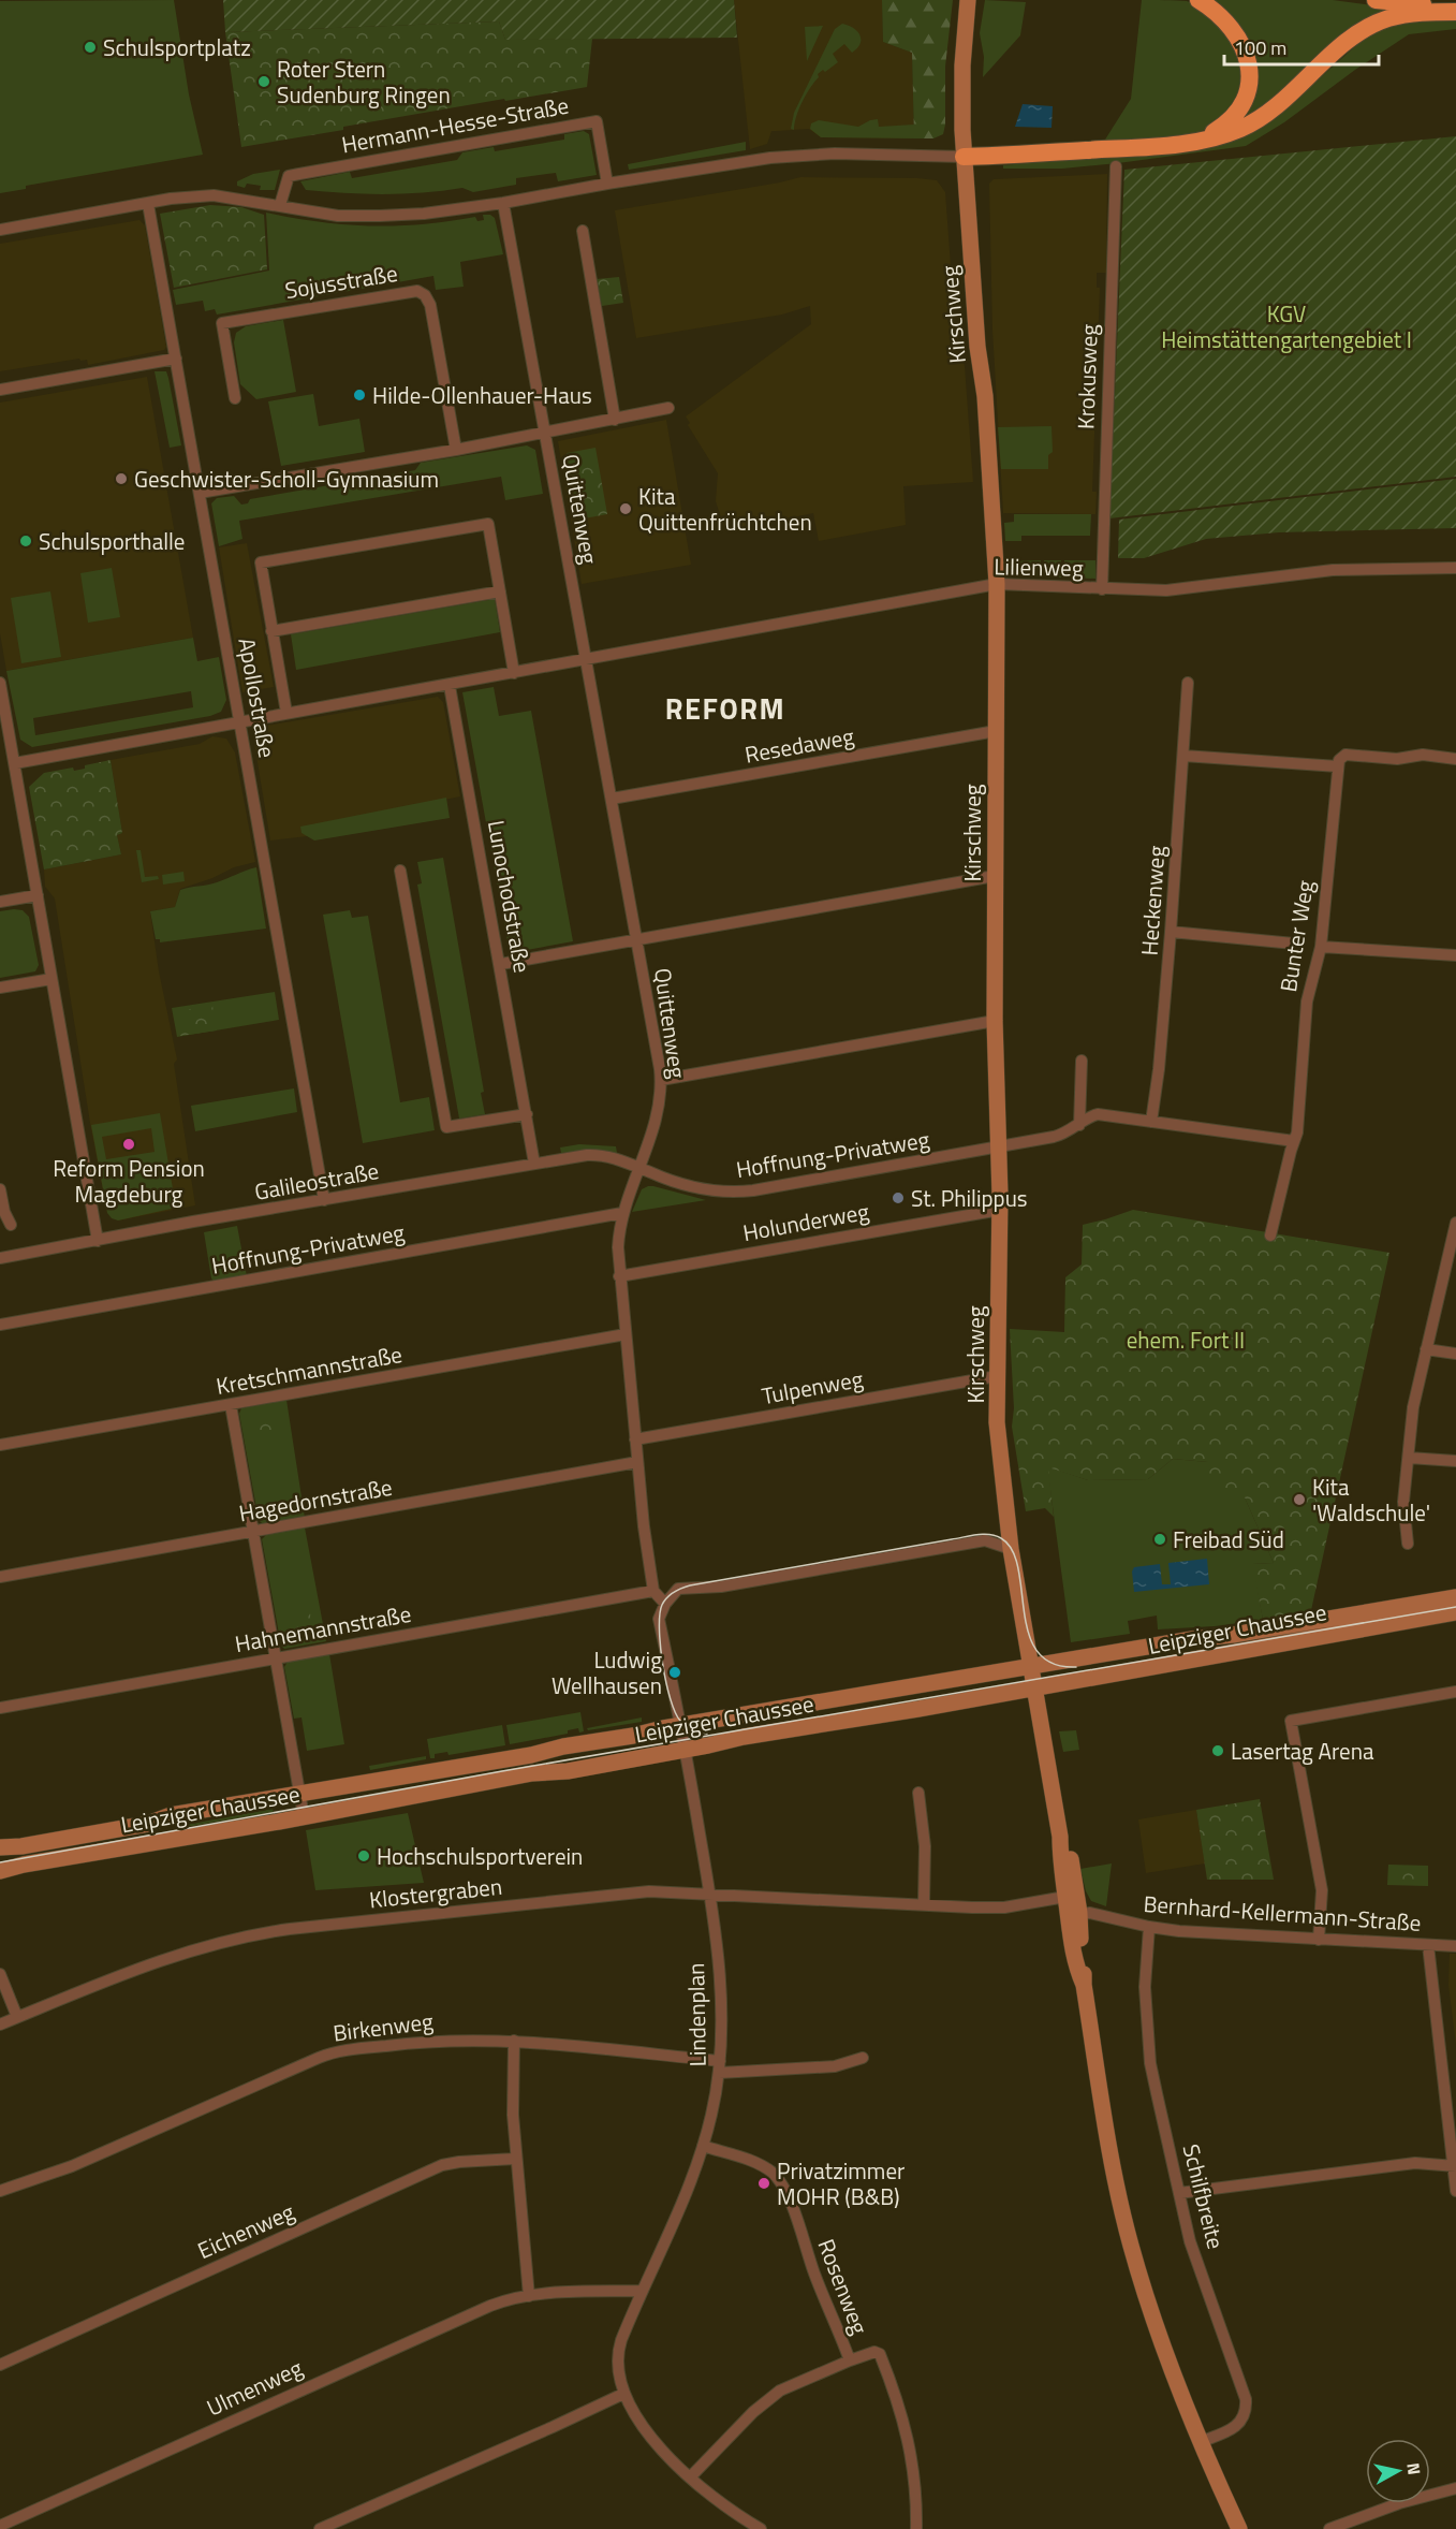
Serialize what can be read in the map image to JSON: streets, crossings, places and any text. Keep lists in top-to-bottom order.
{
  "streets": {
    "main road": ["Kirschweg", "Leipziger Chaussee"],
    "street": [
      "Hermann-Hesse-Straße",
      "Sojusstraße",
      "Krokusweg",
      "Quittenweg",
      "Lilienweg",
      "Apollostraße",
      "Resedaweg",
      "Lunochodstraße",
      "Heckenweg",
      "Bunter Weg",
      "Hoffnung-Privatweg",
      "Galileostraße",
      "Holunderweg",
      "Kretschmannstraße",
      "Tulpenweg",
      "Hagedornstraße",
      "Hahnemannstraße",
      "Klostergraben",
      "Bernhard-Kellermann-Straße",
      "Lindenplan",
      "Birkenweg",
      "Schilfbreite",
      "Eichenweg",
      "Rosenweg",
      "Ulmenweg"
    ]
  },
  "crossings": [
    ["Kirschweg", "Lilienweg"],
    ["Kirschweg", "Resedaweg"],
    ["Kirschweg", "Hoffnung-Privatweg"],
    ["Kirschweg", "Holunderweg"],
    ["Kirschweg", "Tulpenweg"],
    ["Kirschweg", "Leipziger Chaussee"],
    ["Krokusweg", "Lilienweg"],
    ["Quittenweg", "Lilienweg"],
    ["Quittenweg", "Resedaweg"],
    ["Quittenweg", "Hoffnung-Privatweg"],
    ["Quittenweg", "Galileostraße"],
    ["Quittenweg", "Holunderweg"],
    ["Quittenweg", "Kretschmannstraße"],
    ["Quittenweg", "Tulpenweg"],
    ["Quittenweg", "Hagedornstraße"],
    ["Quittenweg", "Hahnemannstraße"],
    ["Lilienweg", "Apollostraße"],
    ["Lilienweg", "Lunochodstraße"],
    ["Apollostraße", "Galileostraße"],
    ["Lunochodstraße", "Galileostraße"],
    ["Heckenweg", "Hoffnung-Privatweg"],
    ["Bunter Weg", "Hoffnung-Privatweg"],
    ["Hoffnung-Privatweg", "Galileostraße"],
    ["Leipziger Chaussee", "Lindenplan"],
    ["Klostergraben", "Lindenplan"],
    ["Bernhard-Kellermann-Straße", "Schilfbreite"],
    ["Lindenplan", "Birkenweg"],
    ["Lindenplan", "Rosenweg"],
    ["Lindenplan", "Ulmenweg"]
  ],
  "districts": ["REFORM"],
  "parks": ["KGV Heimstättengartengebiet I", "ehem. Fort II"],
  "places": [
    "Schulsportplatz",
    "Roter Stern Sudenburg Ringen",
    "Hilde-Ollenhauer-Haus",
    "Geschwister-Scholl-Gymnasium",
    "Kita Quittenfrüchtchen",
    "Schulsporthalle",
    "Reform Pension Magdeburg",
    "St. Philippus",
    "Kita 'Waldschule'",
    "Freibad Süd",
    "Ludwig Wellhausen",
    "Lasertag Arena",
    "Hochschulsportverein",
    "Privatzimmer MOHR (B&B)"
  ],
  "scale_bar": "100 m",
  "north": "right"
}
